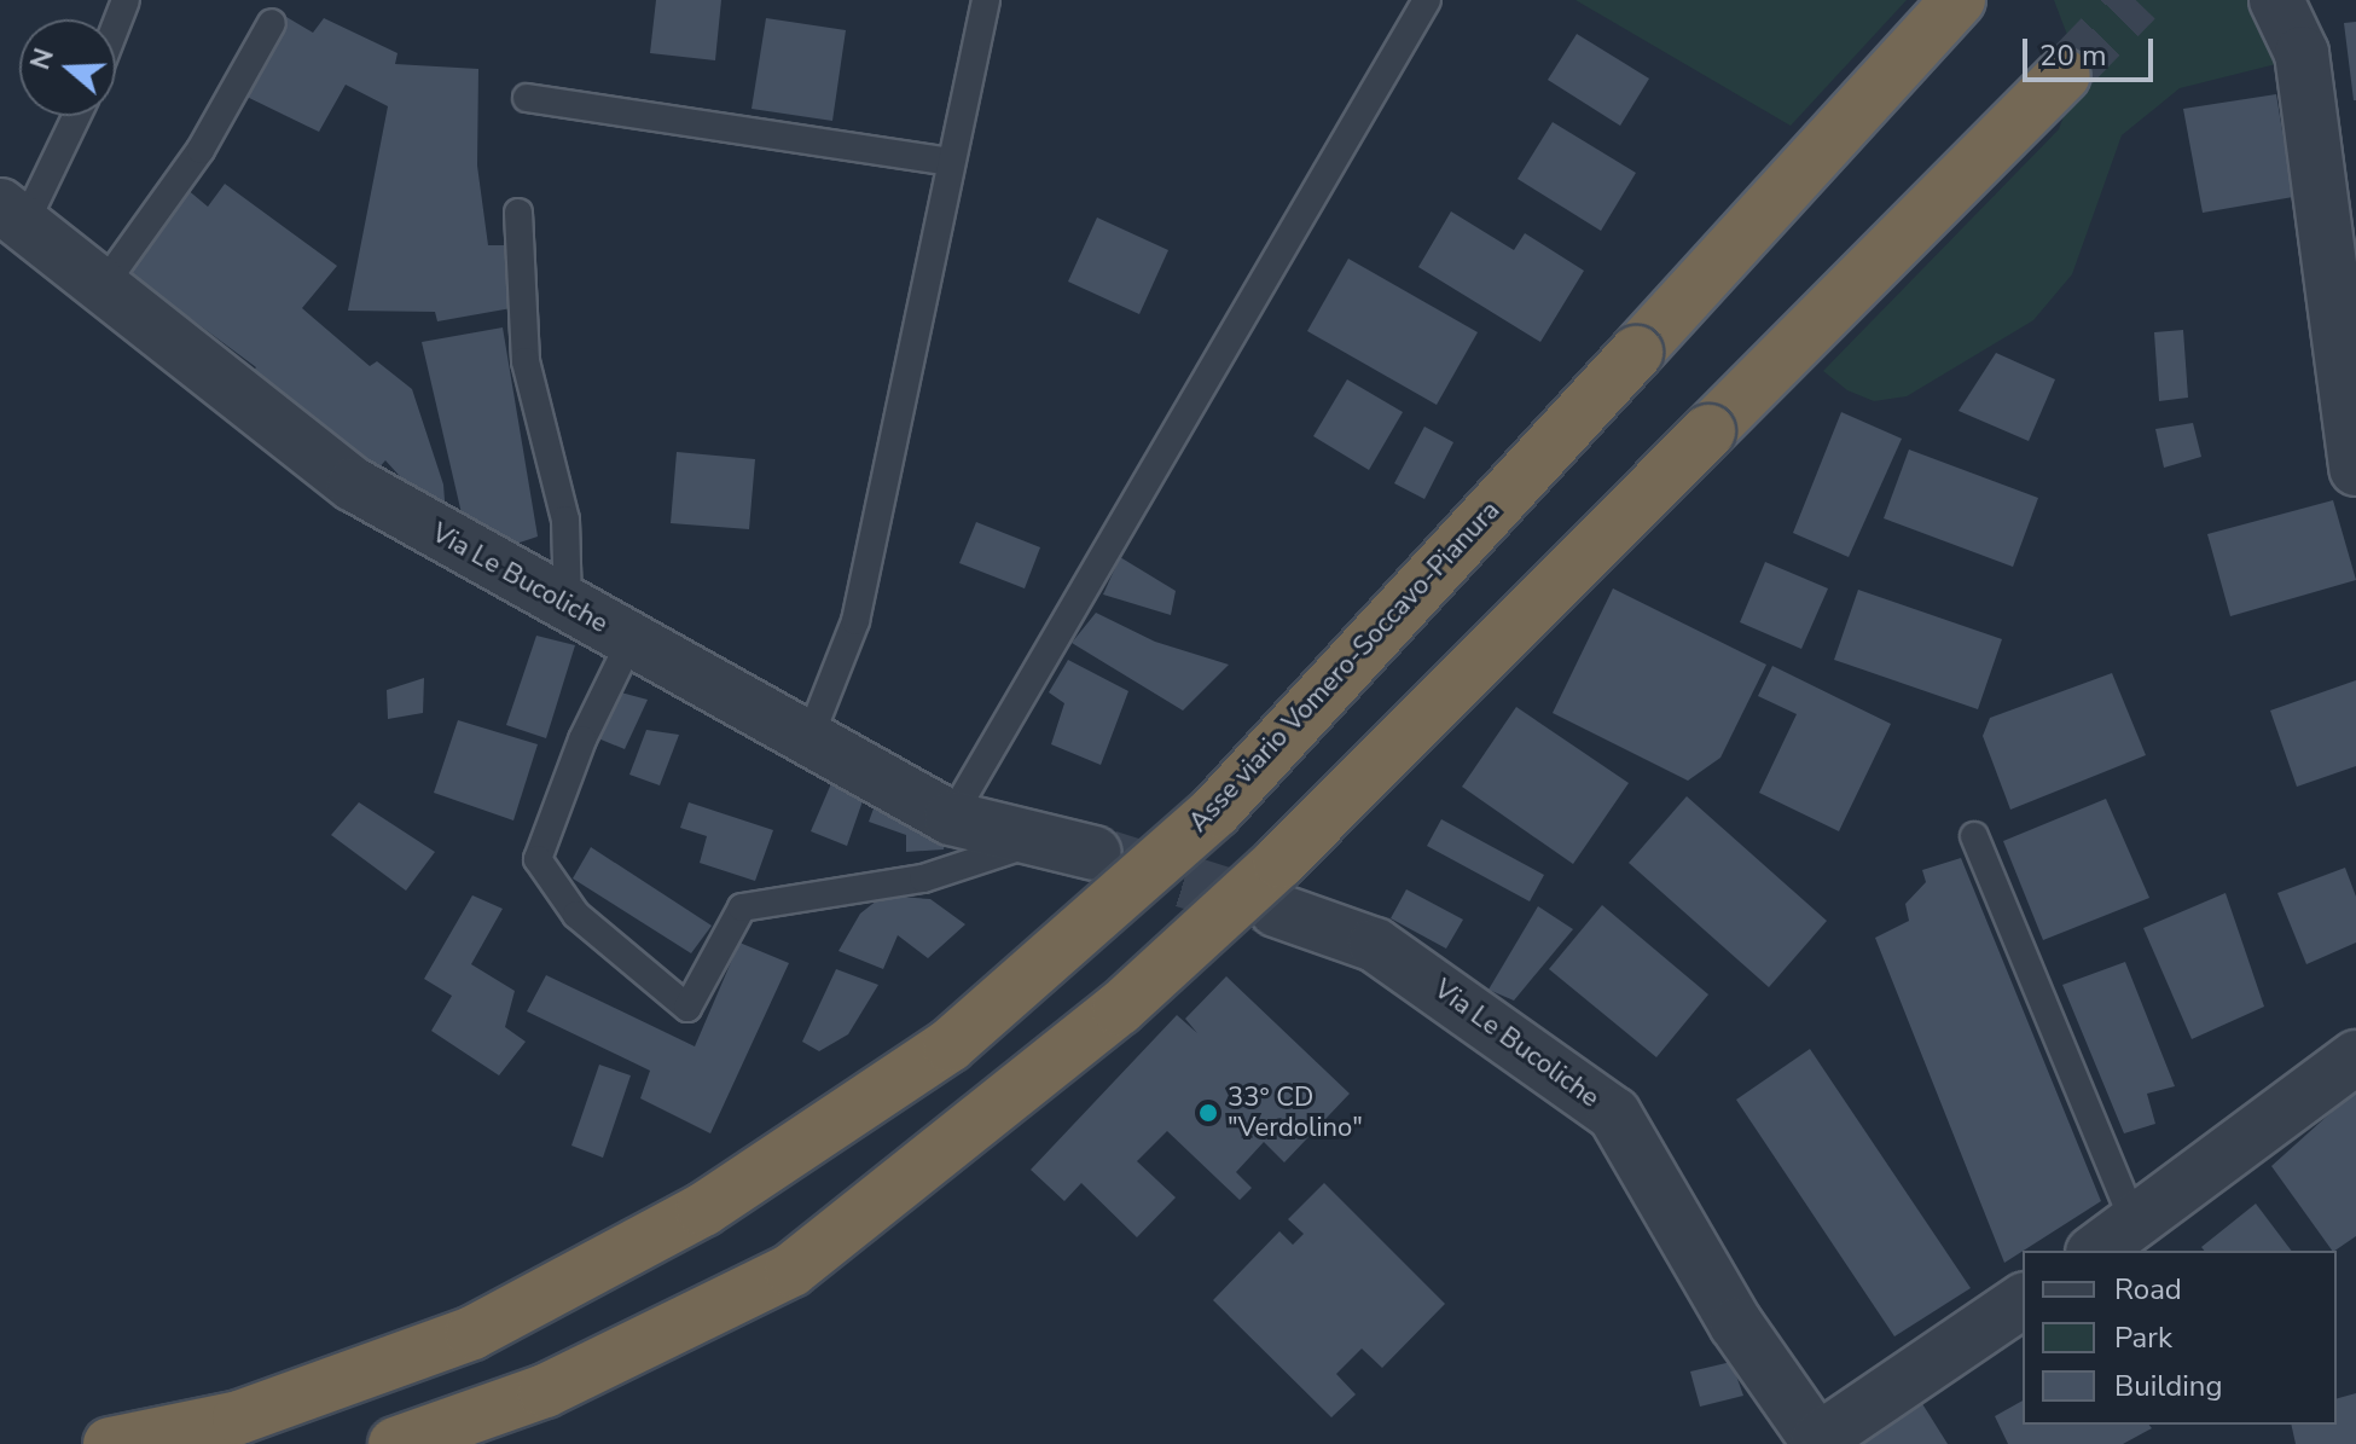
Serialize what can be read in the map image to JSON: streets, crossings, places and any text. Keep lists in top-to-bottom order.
{
  "streets": {
    "highway": ["Asse viario Vomero-Soccavo-Pianura"],
    "street": ["Via Le Bucoliche"]
  },
  "places": ["33° CD \"Verdolino\""],
  "legend": ["Road", "Park", "Building"],
  "scale_bar": "20 m",
  "north": "left"
}
